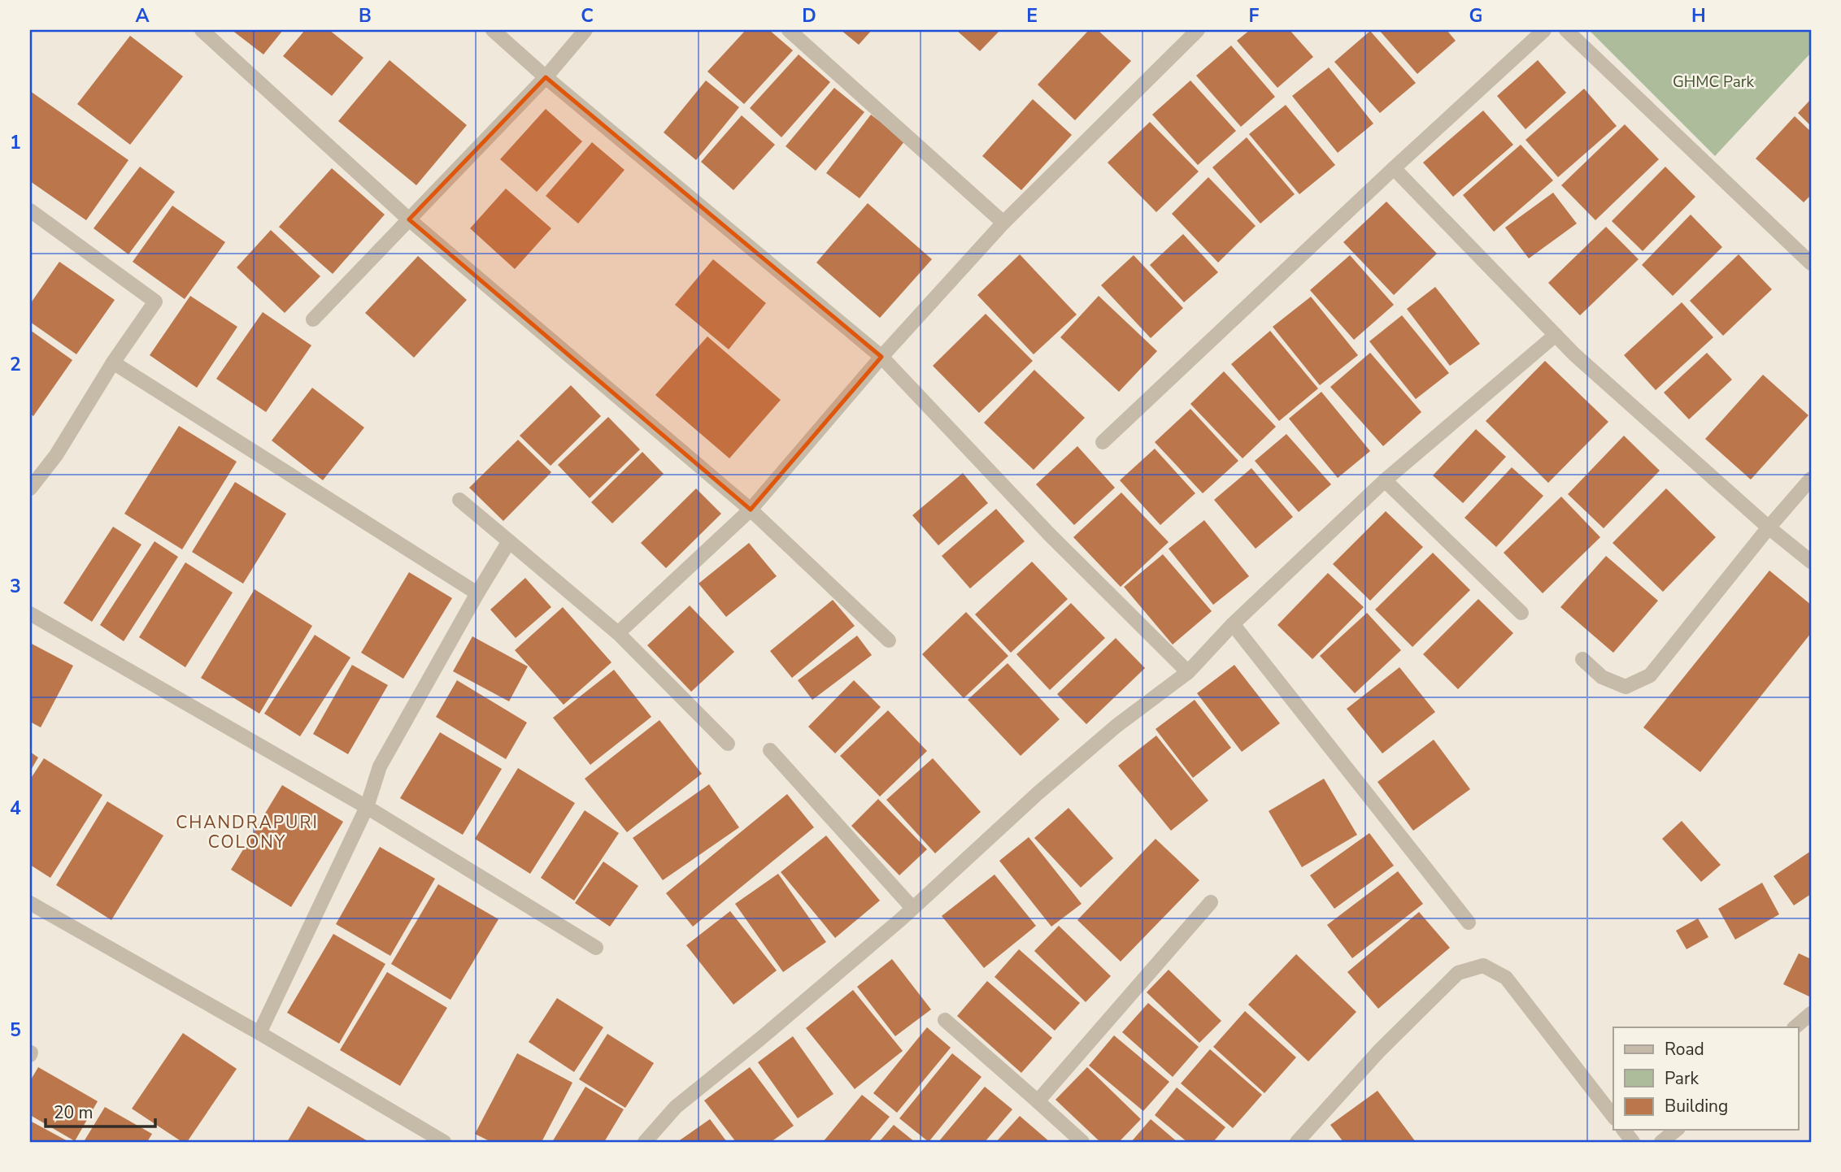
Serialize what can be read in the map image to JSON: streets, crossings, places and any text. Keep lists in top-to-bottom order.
{
  "districts": ["CHANDRAPURI COLONY"],
  "parks": ["GHMC Park"],
  "legend": ["Road", "Park", "Building"],
  "scale_bar": "20 m",
  "grid": {
    "columns": [
      "A",
      "B",
      "C",
      "D",
      "E",
      "F",
      "G",
      "H"
    ],
    "rows": [
      "1",
      "2",
      "3",
      "4",
      "5"
    ]
  }
}
